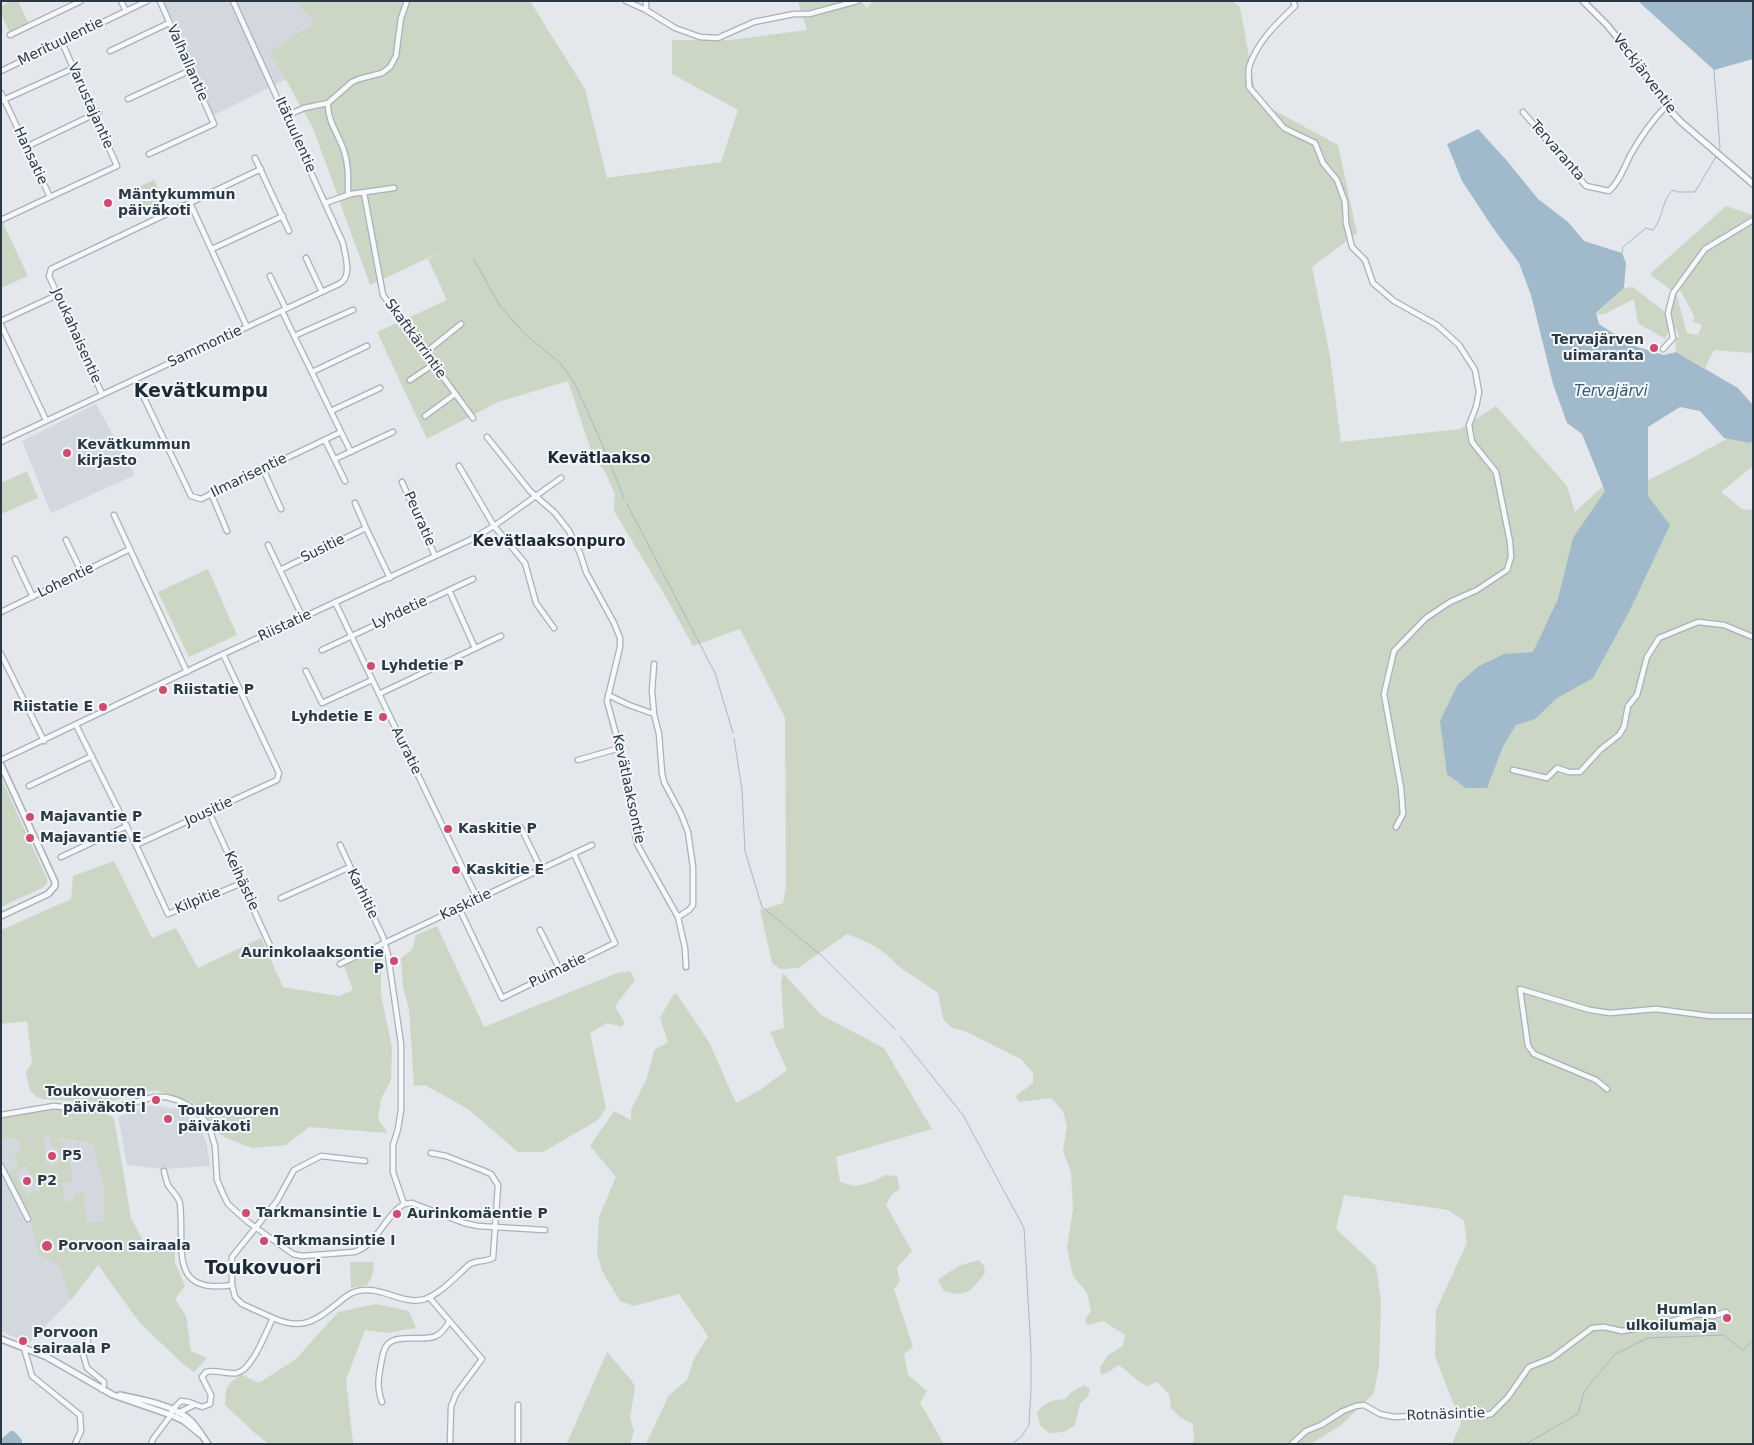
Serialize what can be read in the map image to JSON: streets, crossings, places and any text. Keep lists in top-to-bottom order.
{
  "streets": {
    "street": [
      "Merituulentie",
      "Valhallantie",
      "Veckjärventie",
      "Varustajantie",
      "Itätuulentie",
      "Tervaranta",
      "Hansatie",
      "Joukahaisentie",
      "Skaftkärrintie",
      "Sammontie",
      "Ilmarisentie",
      "Peuratie",
      "Susitie",
      "Lohentie",
      "Lyhdetie",
      "Riistatie",
      "Auratie",
      "Kevätlaaksontie",
      "Jousitie",
      "Keihästie",
      "Karhitie",
      "Kilpitie",
      "Kaskitie",
      "Puimatie",
      "Rotnäsintie"
    ]
  },
  "crossings": [
    ["Veckjärventie", "Tervaranta"],
    ["Varustajantie", "Hansatie"],
    ["Itätuulentie", "Sammontie"],
    ["Joukahaisentie", "Sammontie"],
    ["Sammontie", "Ilmarisentie"],
    ["Peuratie", "Riistatie"],
    ["Lyhdetie", "Auratie"],
    ["Riistatie", "Auratie"],
    ["Riistatie", "Kevätlaaksontie"],
    ["Riistatie", "Jousitie"],
    ["Auratie", "Kaskitie"],
    ["Jousitie", "Keihästie"],
    ["Jousitie", "Kilpitie"],
    ["Keihästie", "Kilpitie"],
    ["Karhitie", "Kaskitie"],
    ["Kaskitie", "Puimatie"]
  ],
  "districts": [
    "Kevätkumpu",
    "Kevätlaakso",
    "Kevätlaaksonpuro",
    "Toukovuori"
  ],
  "water": ["Tervajärvi"],
  "places": [
    "Mäntykummun päiväkoti",
    "Tervajärven uimaranta",
    "Kevätkummun kirjasto",
    "Lyhdetie P",
    "Riistatie P",
    "Riistatie E",
    "Lyhdetie E",
    "Majavantie P",
    "Kaskitie P",
    "Majavantie E",
    "Kaskitie E",
    "Aurinkolaaksontie P",
    "Toukovuoren päiväkoti I",
    "Toukovuoren päiväkoti",
    "P5",
    "P2",
    "Tarkmansintie L",
    "Aurinkomäentie P",
    "Tarkmansintie I",
    "Porvoon sairaala",
    "Humlan ulkoilumaja",
    "Porvoon sairaala P"
  ]
}
